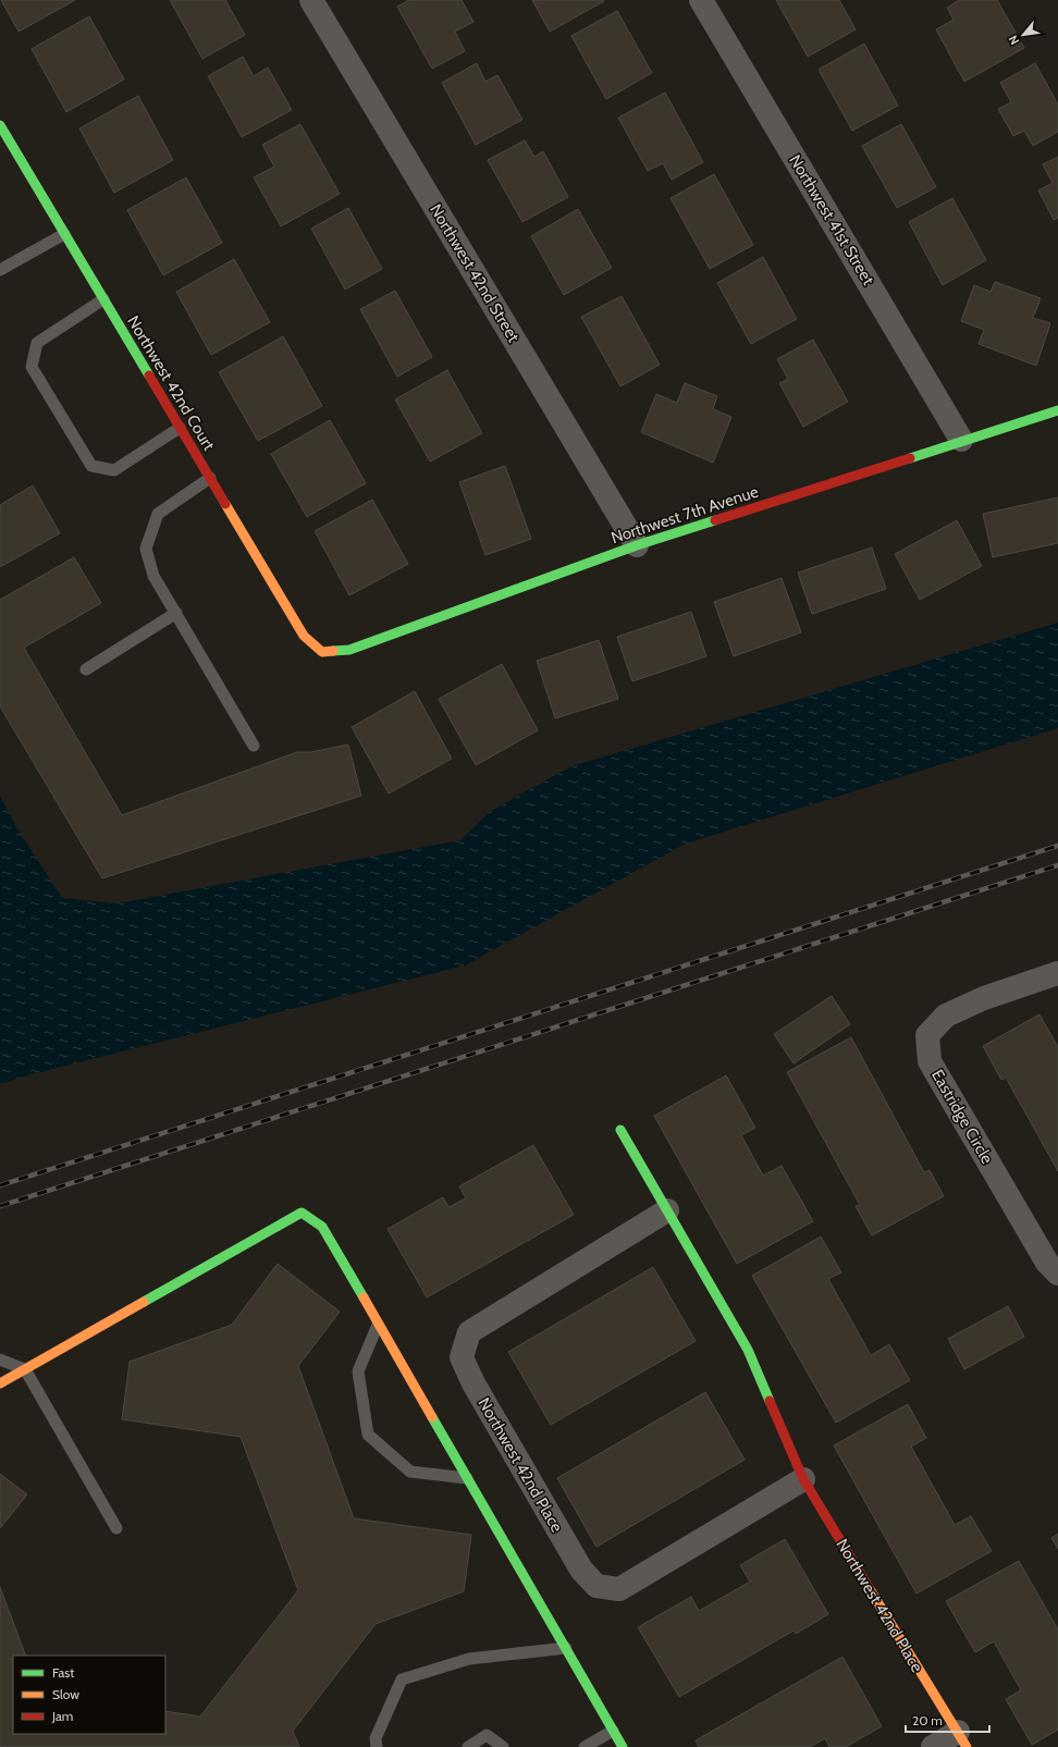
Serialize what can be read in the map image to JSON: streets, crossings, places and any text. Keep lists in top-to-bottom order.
{
  "streets": {
    "street": [
      "Northwest 41st Street",
      "Northwest 42nd Street",
      "Northwest 42nd Court",
      "Northwest 7th Avenue",
      "Eastridge Circle",
      "Northwest 42nd Place"
    ]
  },
  "crossings": [
    ["Northwest 41st Street", "Northwest 7th Avenue"],
    ["Northwest 42nd Street", "Northwest 7th Avenue"],
    ["Northwest 42nd Court", "Northwest 7th Avenue"]
  ],
  "legend": ["Fast", "Slow", "Jam"],
  "scale_bar": "20 m",
  "north": "bottom left"
}
